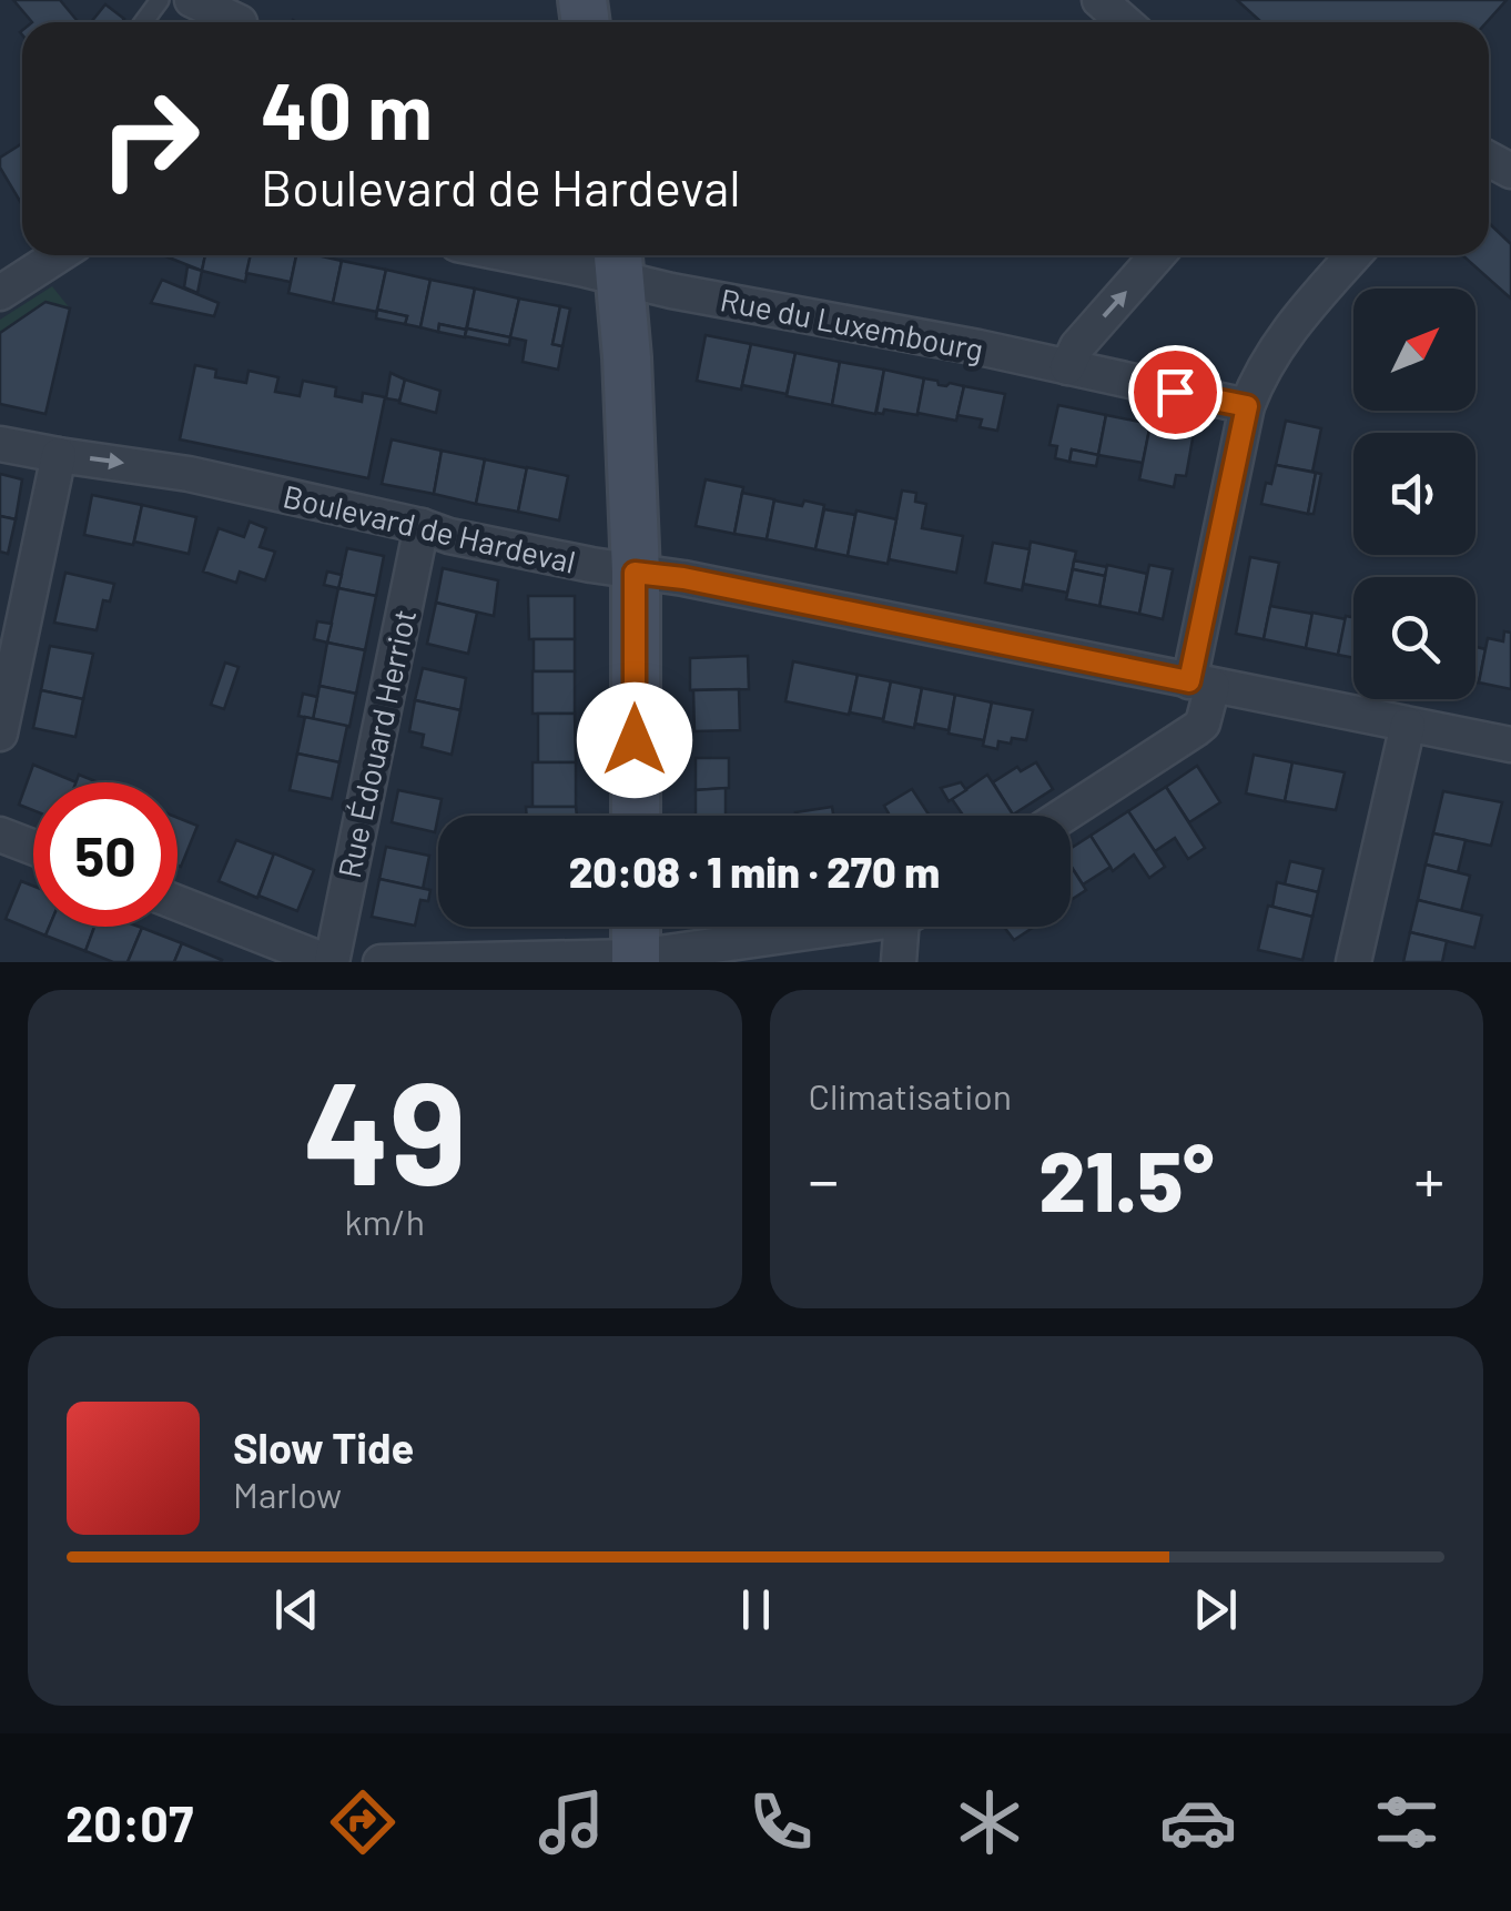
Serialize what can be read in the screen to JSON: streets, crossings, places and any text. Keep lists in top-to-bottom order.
{
  "streets": {
    "street": ["Rue du Luxembourg", "Boulevard de Hardeval", "Rue Édouard Herriot"]
  },
  "crossings": [
    ["Boulevard de Hardeval", "Rue Édouard Herriot"]
  ],
  "north": "top right",
  "page": {
    "turn": ["40 m", "Boulevard de Hardeval"],
    "limit": "50",
    "trip": "20:08 · 1 min · 270 m",
    "tile": [
      ["49", "km/h"],
      "Climatisation"
    ],
    "heat": ["−", "21.5°", "+"],
    "song": ["Slow Tide", "Marlow"],
    "tabs": "20:07"
  }
}
